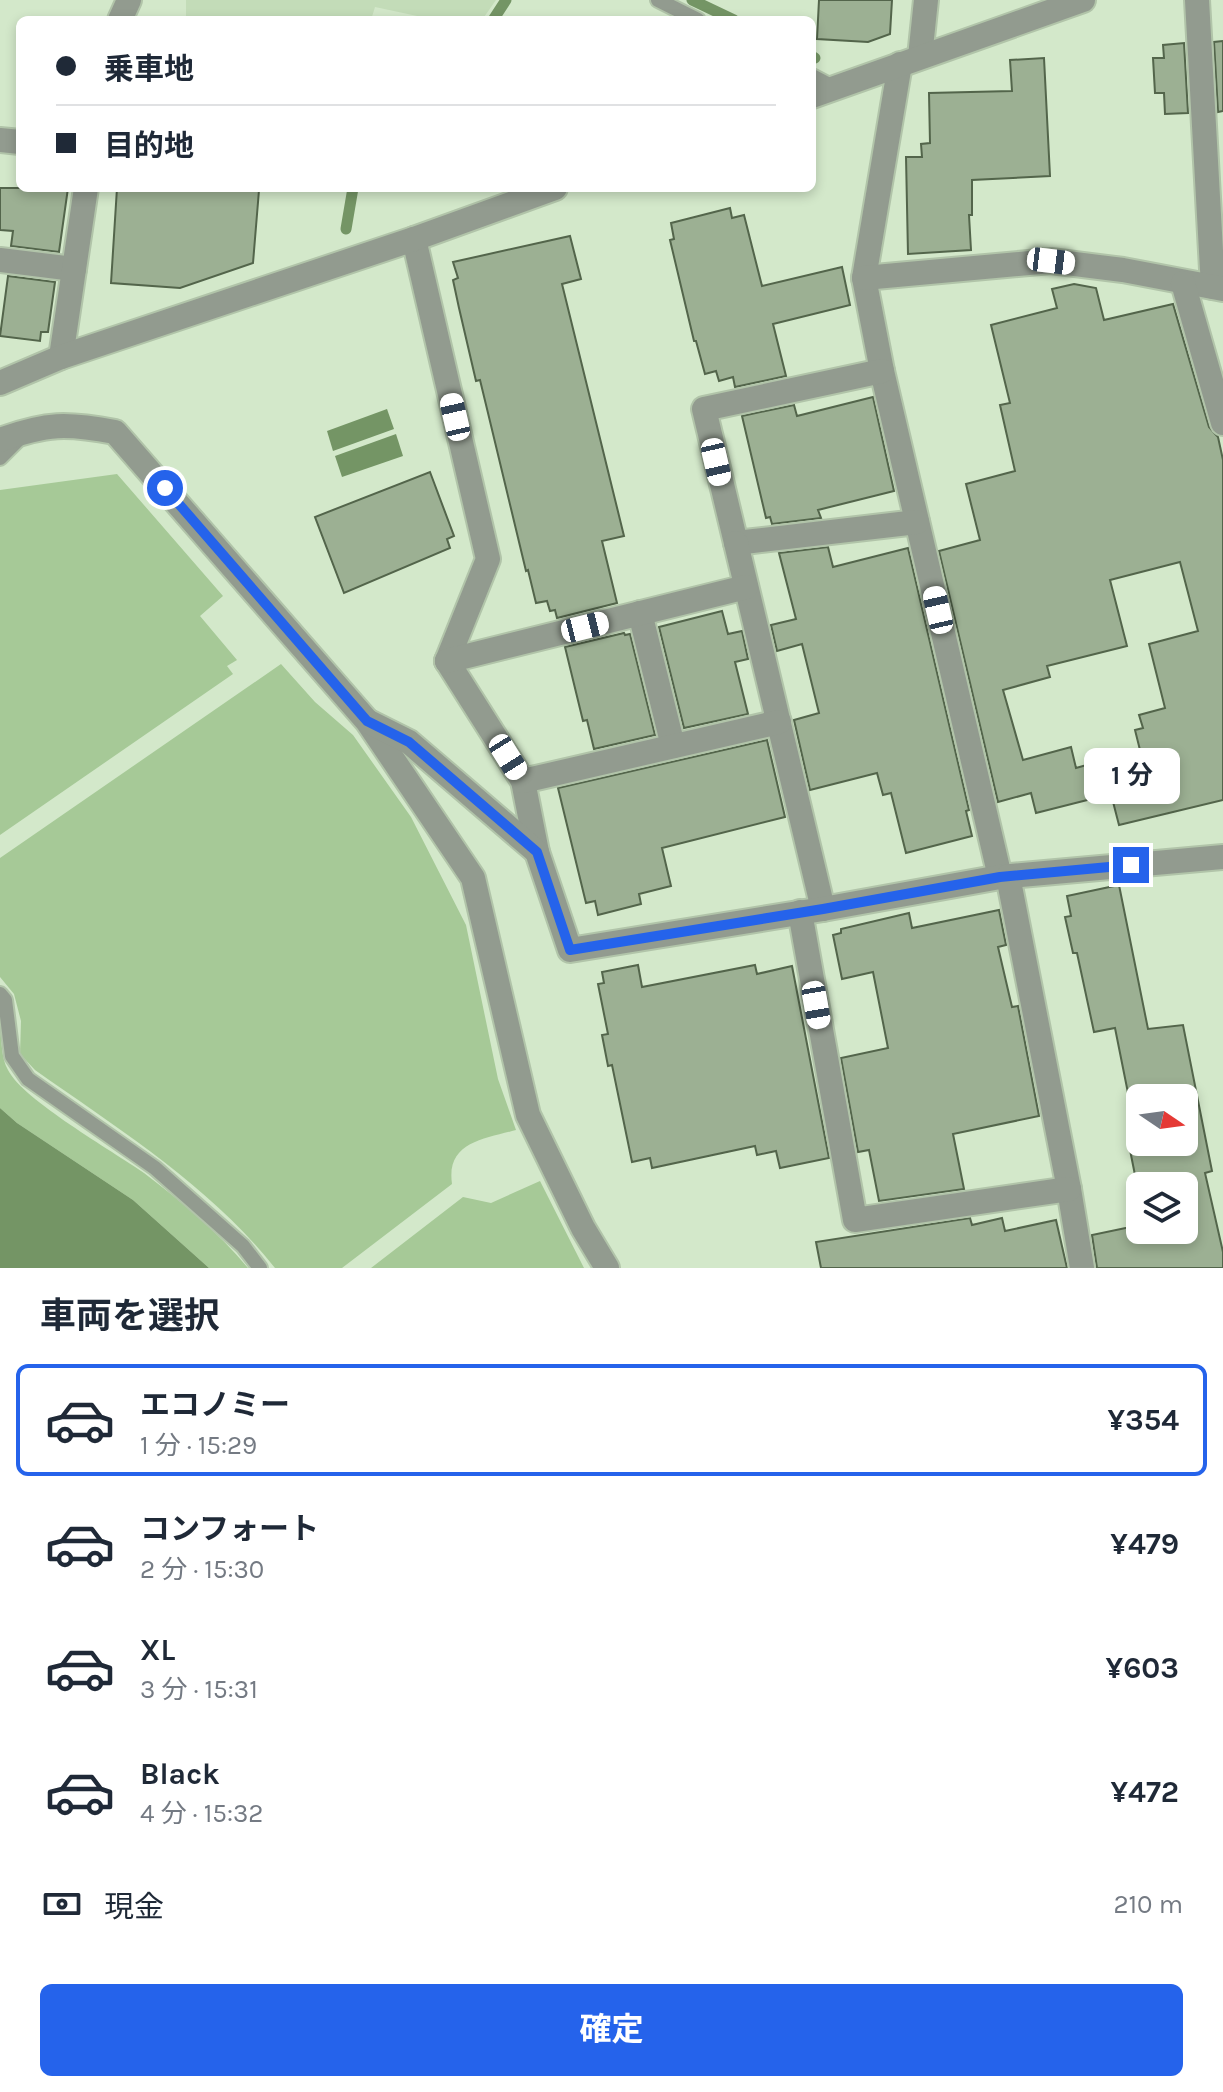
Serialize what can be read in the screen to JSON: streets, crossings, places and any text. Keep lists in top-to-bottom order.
{
  "north": "right",
  "page": {
    "banner": ["乗車地", "目的地"],
    "bubble": "1 分",
    "heading": "車両を選択",
    "list": [
      {
        "name": "エコノミー",
        "note": "1 分 · 15:29",
        "value": "¥354"
      },
      {
        "name": "コンフォート",
        "note": "2 分 · 15:30",
        "value": "¥479"
      },
      {
        "name": "XL",
        "note": "3 分 · 15:31",
        "value": "¥603"
      },
      {
        "name": "Black",
        "note": "4 分 · 15:32",
        "value": "¥472"
      }
    ],
    "pay": ["現金", "210 m"],
    "buttons": "確定"
  }
}
